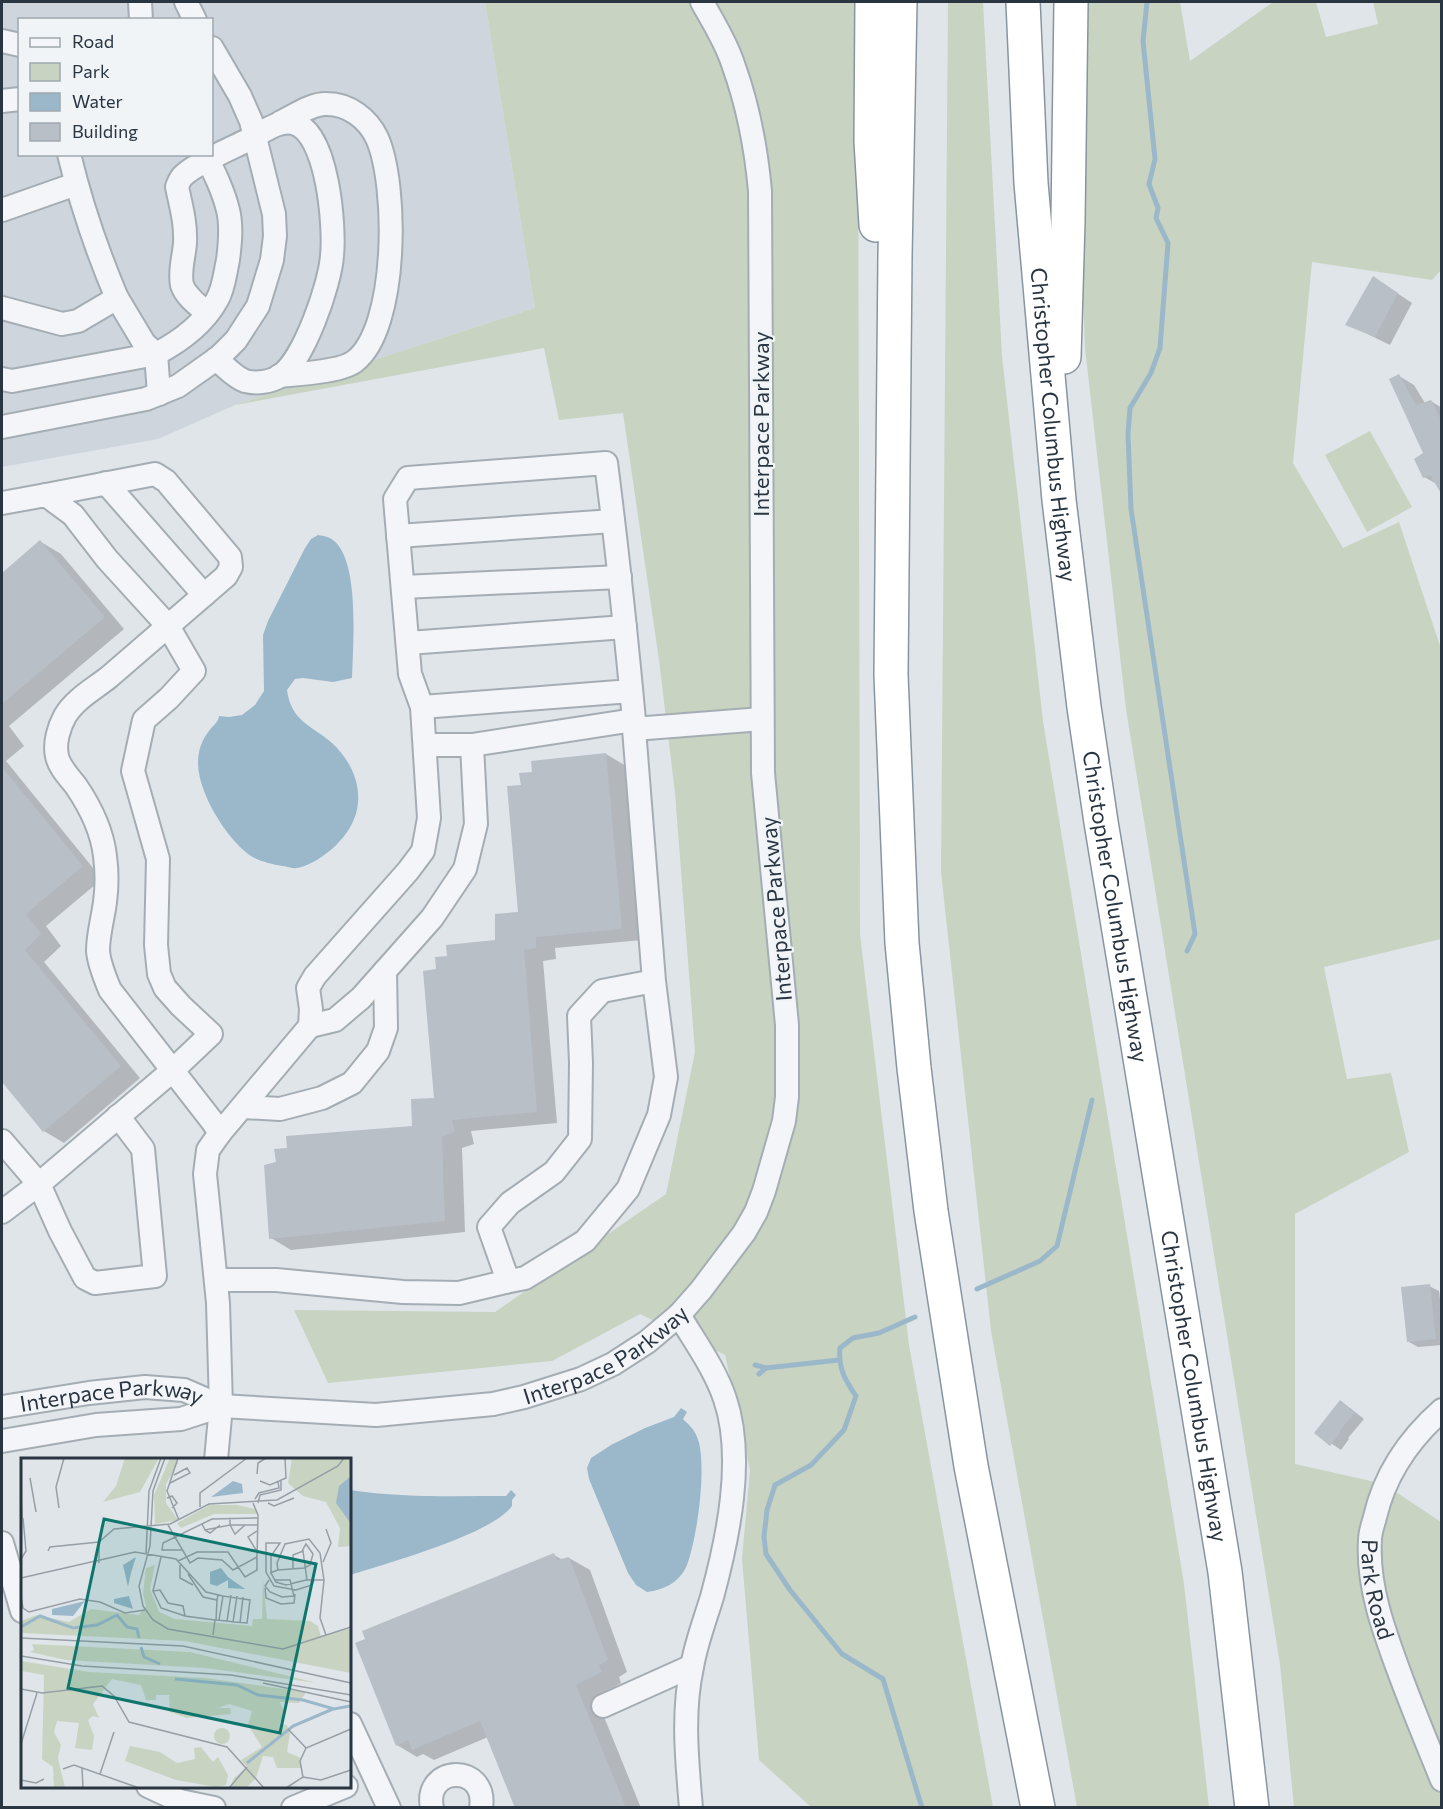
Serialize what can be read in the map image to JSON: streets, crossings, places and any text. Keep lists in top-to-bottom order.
{
  "streets": {
    "highway": ["Christopher Columbus Highway"],
    "street": ["Interpace Parkway", "Park Road"]
  },
  "legend": [
    "Road",
    "Park",
    "Water",
    "Building"
  ]
}
